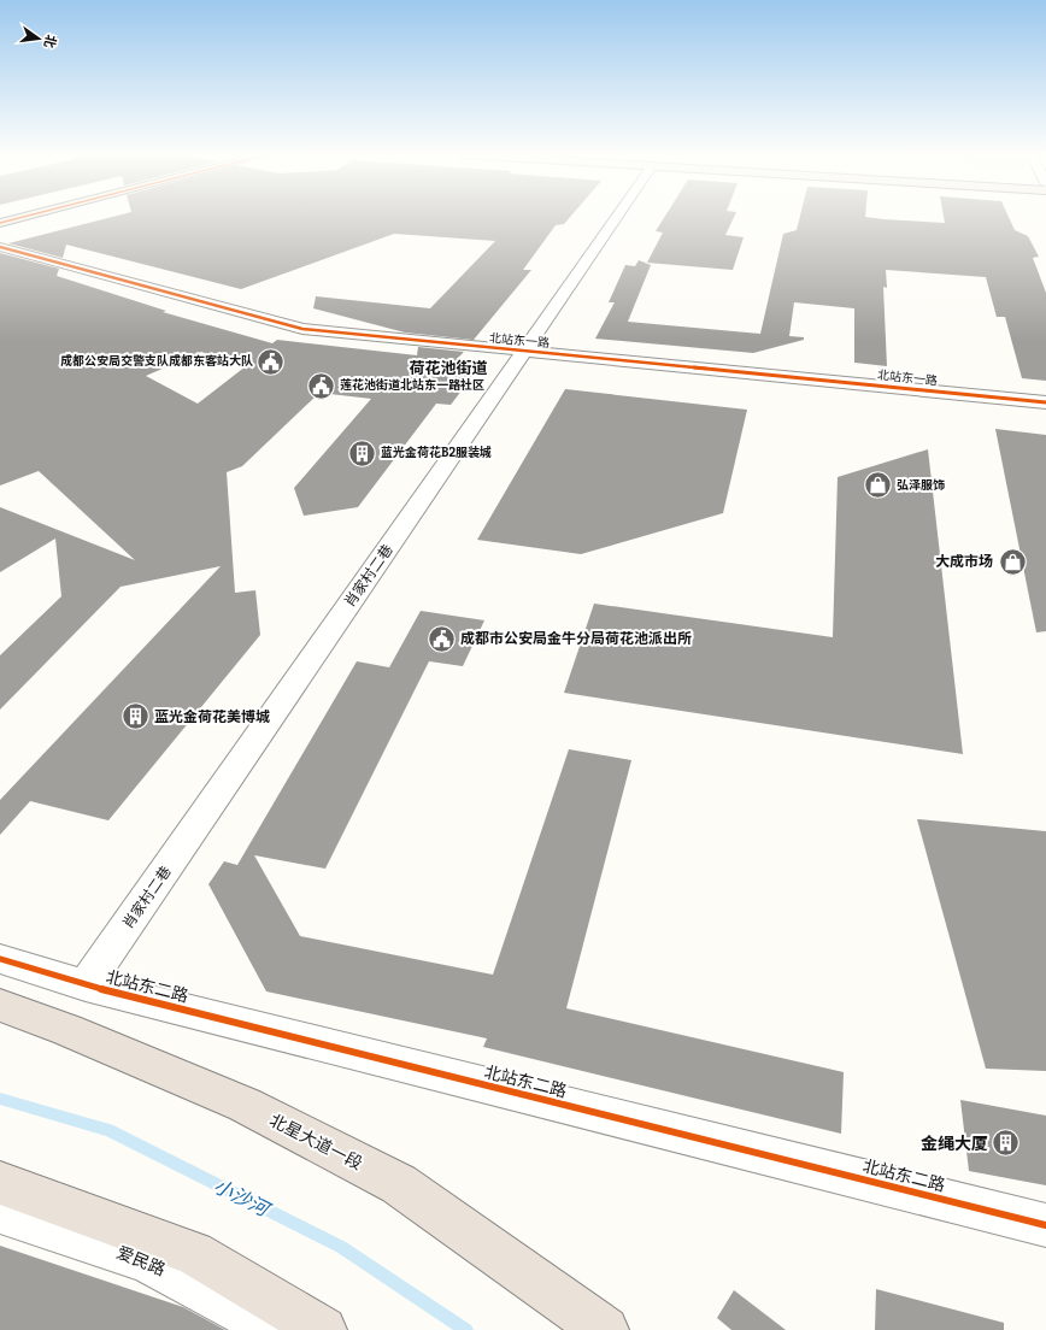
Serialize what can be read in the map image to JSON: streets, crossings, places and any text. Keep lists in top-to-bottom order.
{
  "streets": {
    "highway": ["北星大道一段"],
    "street": [
      "北站东一路",
      "肖家村二巷",
      "北站东二路",
      "爱民路"
    ]
  },
  "crossings": [
    ["北站东一路", "肖家村二巷"],
    ["肖家村二巷", "北站东二路"]
  ],
  "districts": ["荷花池街道"],
  "water": ["小沙河"],
  "places": {
    "public building": ["成都公安局交警支队成都东客站大队", "莲花池街道北站东一路社区", "成都市公安局金牛分局荷花池派出所"],
    "building": ["蓝光金荷花B2服装城", "蓝光金荷花美博城", "金绳大厦"],
    "shop": ["弘泽服饰", "大成市场"]
  },
  "north": "right"
}
